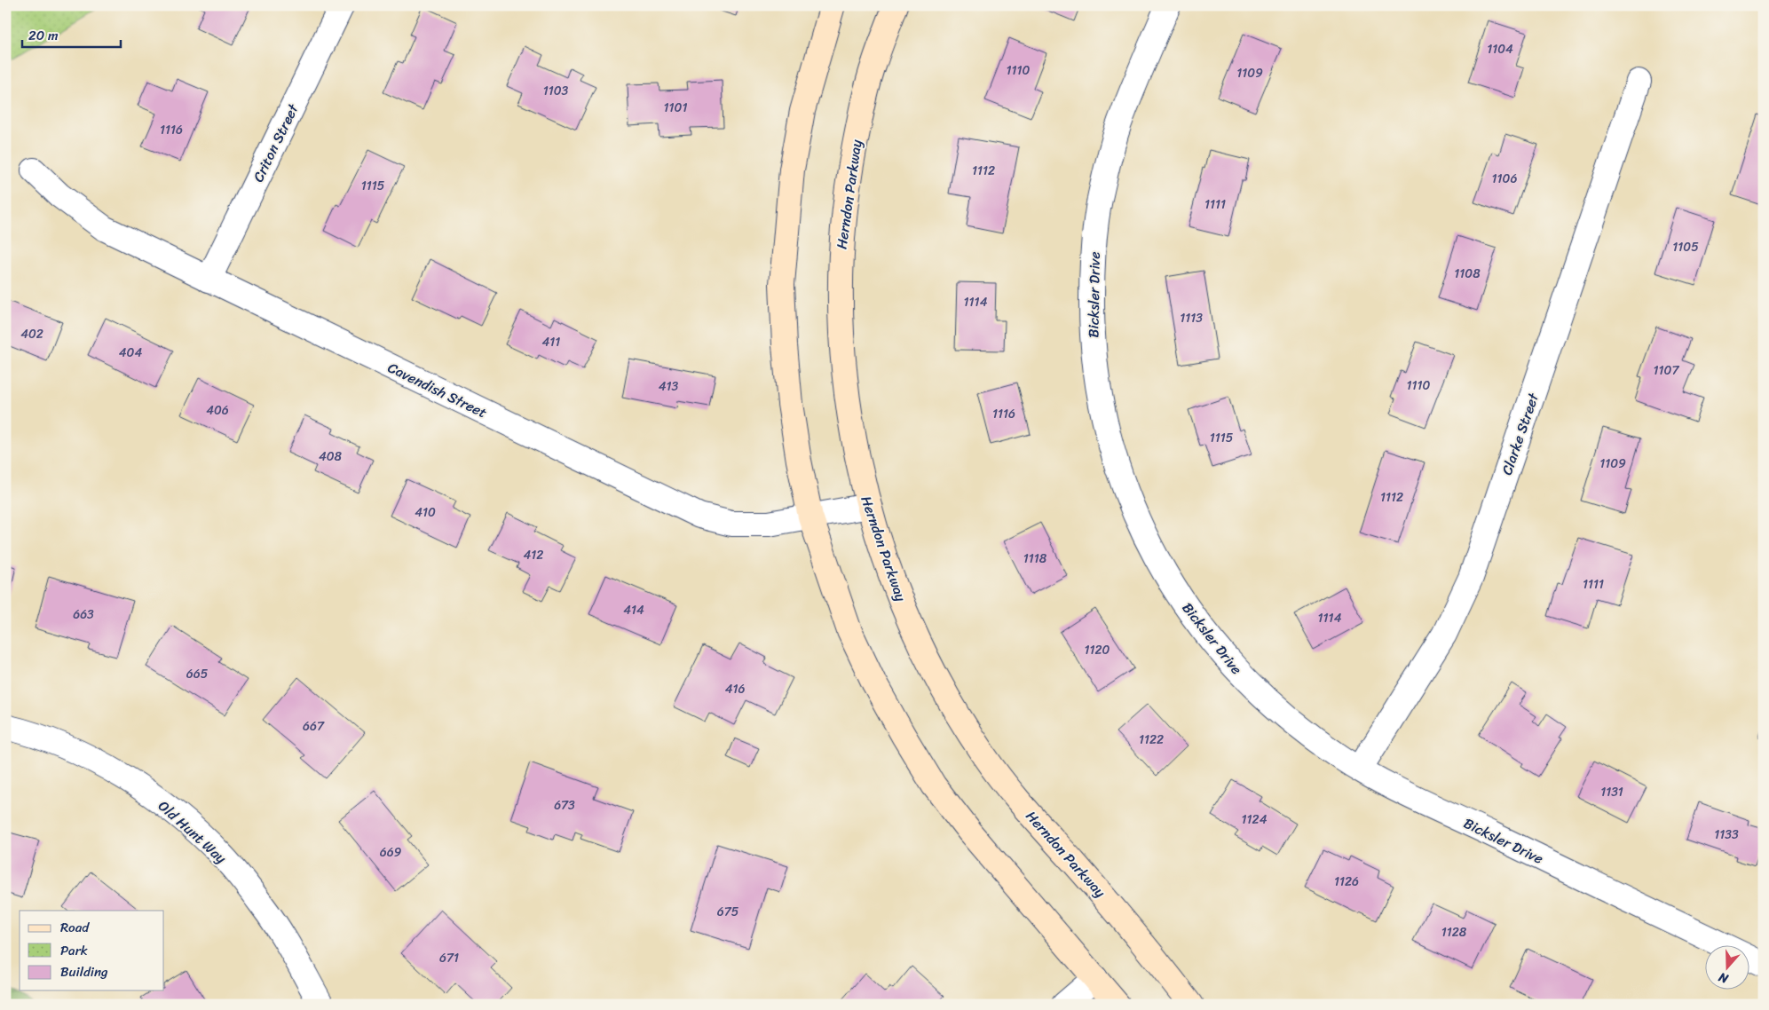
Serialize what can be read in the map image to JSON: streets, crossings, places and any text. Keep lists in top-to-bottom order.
{
  "streets": {
    "main road": ["Herndon Parkway"],
    "street": [
      "Criton Street",
      "Bicksler Drive",
      "Cavendish Street",
      "Clarke Street",
      "Old Hunt Way"
    ]
  },
  "crossings": [
    ["Criton Street", "Cavendish Street"],
    ["Herndon Parkway", "Cavendish Street"],
    ["Bicksler Drive", "Clarke Street"]
  ],
  "house_numbers": [
    "1104",
    "1110",
    "1109",
    "1103",
    "1101",
    "1116",
    "1112",
    "1106",
    "1115",
    "1111",
    "1105",
    "1108",
    "1114",
    "1113",
    "402",
    "411",
    "404",
    "1107",
    "1110",
    "413",
    "406",
    "1116",
    "1115",
    "408",
    "1109",
    "1112",
    "410",
    "412",
    "1118",
    "1111",
    "414",
    "663",
    "1114",
    "1120",
    "665",
    "416",
    "667",
    "1122",
    "1131",
    "673",
    "1124",
    "1133",
    "669",
    "1126",
    "675",
    "1128",
    "671"
  ],
  "legend": ["Road", "Park", "Building"],
  "scale_bar": "20 m",
  "north": "bottom"
}
